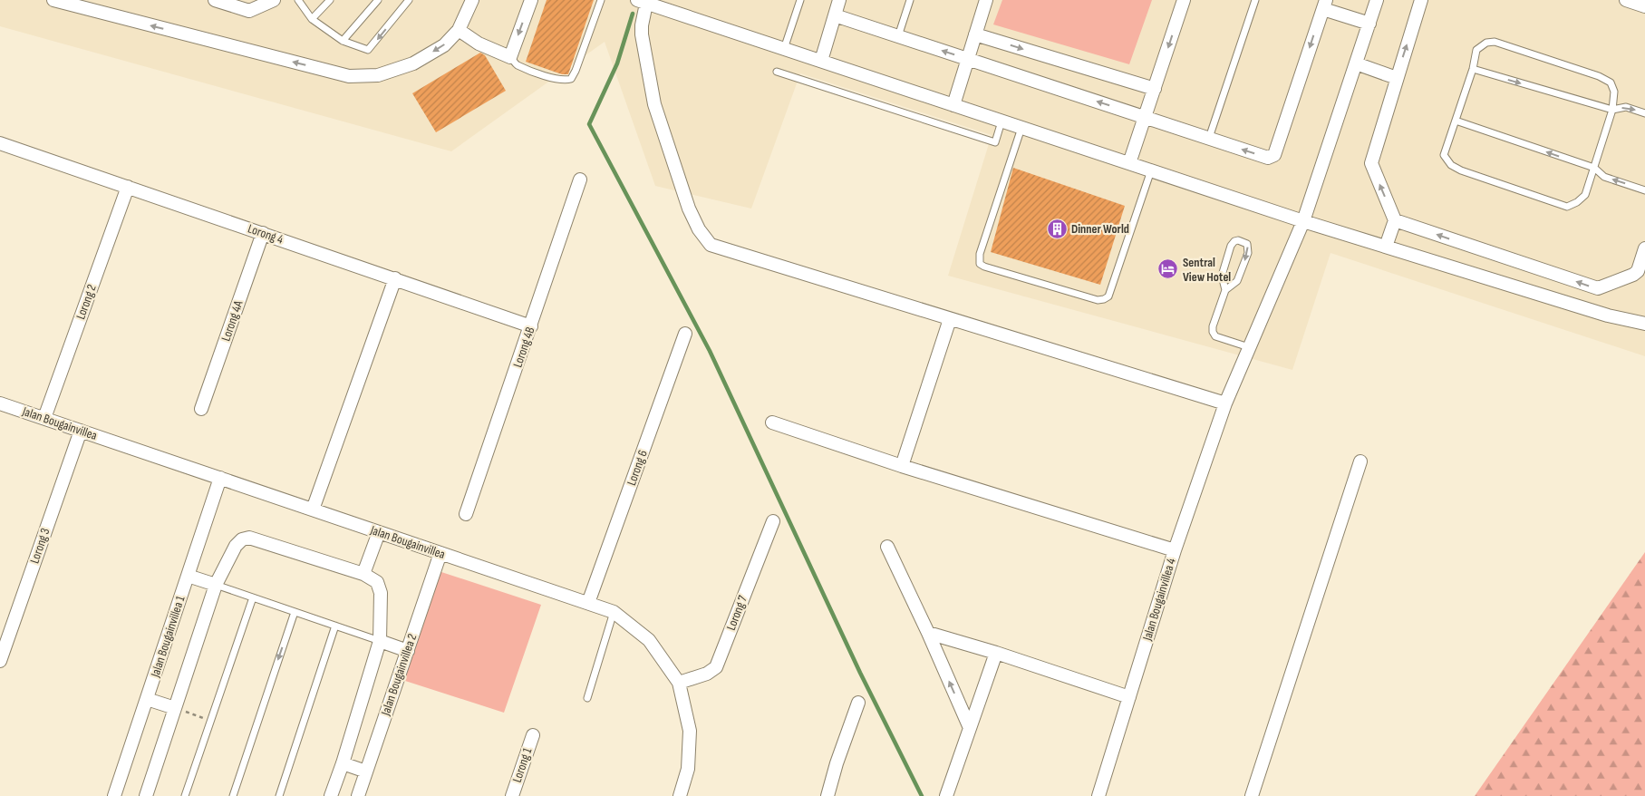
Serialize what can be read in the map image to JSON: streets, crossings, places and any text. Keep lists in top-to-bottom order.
{
  "streets": {
    "street": [
      "Lorong 4",
      "Lorong 2",
      "Lorong 4A",
      "Lorong 4B",
      "Jalan Bougainvillea",
      "Lorong 6",
      "Lorong 3",
      "Jalan Bougainvillea 4",
      "Lorong 7",
      "Jalan Bougainvillea 1",
      "Jalan Bougainvillea 2",
      "Lorong 1"
    ]
  },
  "crossings": [
    ["Lorong 4", "Lorong 2"],
    ["Lorong 4", "Lorong 4A"],
    ["Lorong 4", "Lorong 4B"],
    ["Lorong 2", "Jalan Bougainvillea"],
    ["Jalan Bougainvillea", "Lorong 6"],
    ["Jalan Bougainvillea", "Lorong 3"],
    ["Jalan Bougainvillea", "Lorong 7"],
    ["Jalan Bougainvillea", "Jalan Bougainvillea 1"],
    ["Jalan Bougainvillea", "Jalan Bougainvillea 2"]
  ],
  "places": {
    "building": ["Dinner World"],
    "hotel": ["Sentral View Hotel"]
  }
}
